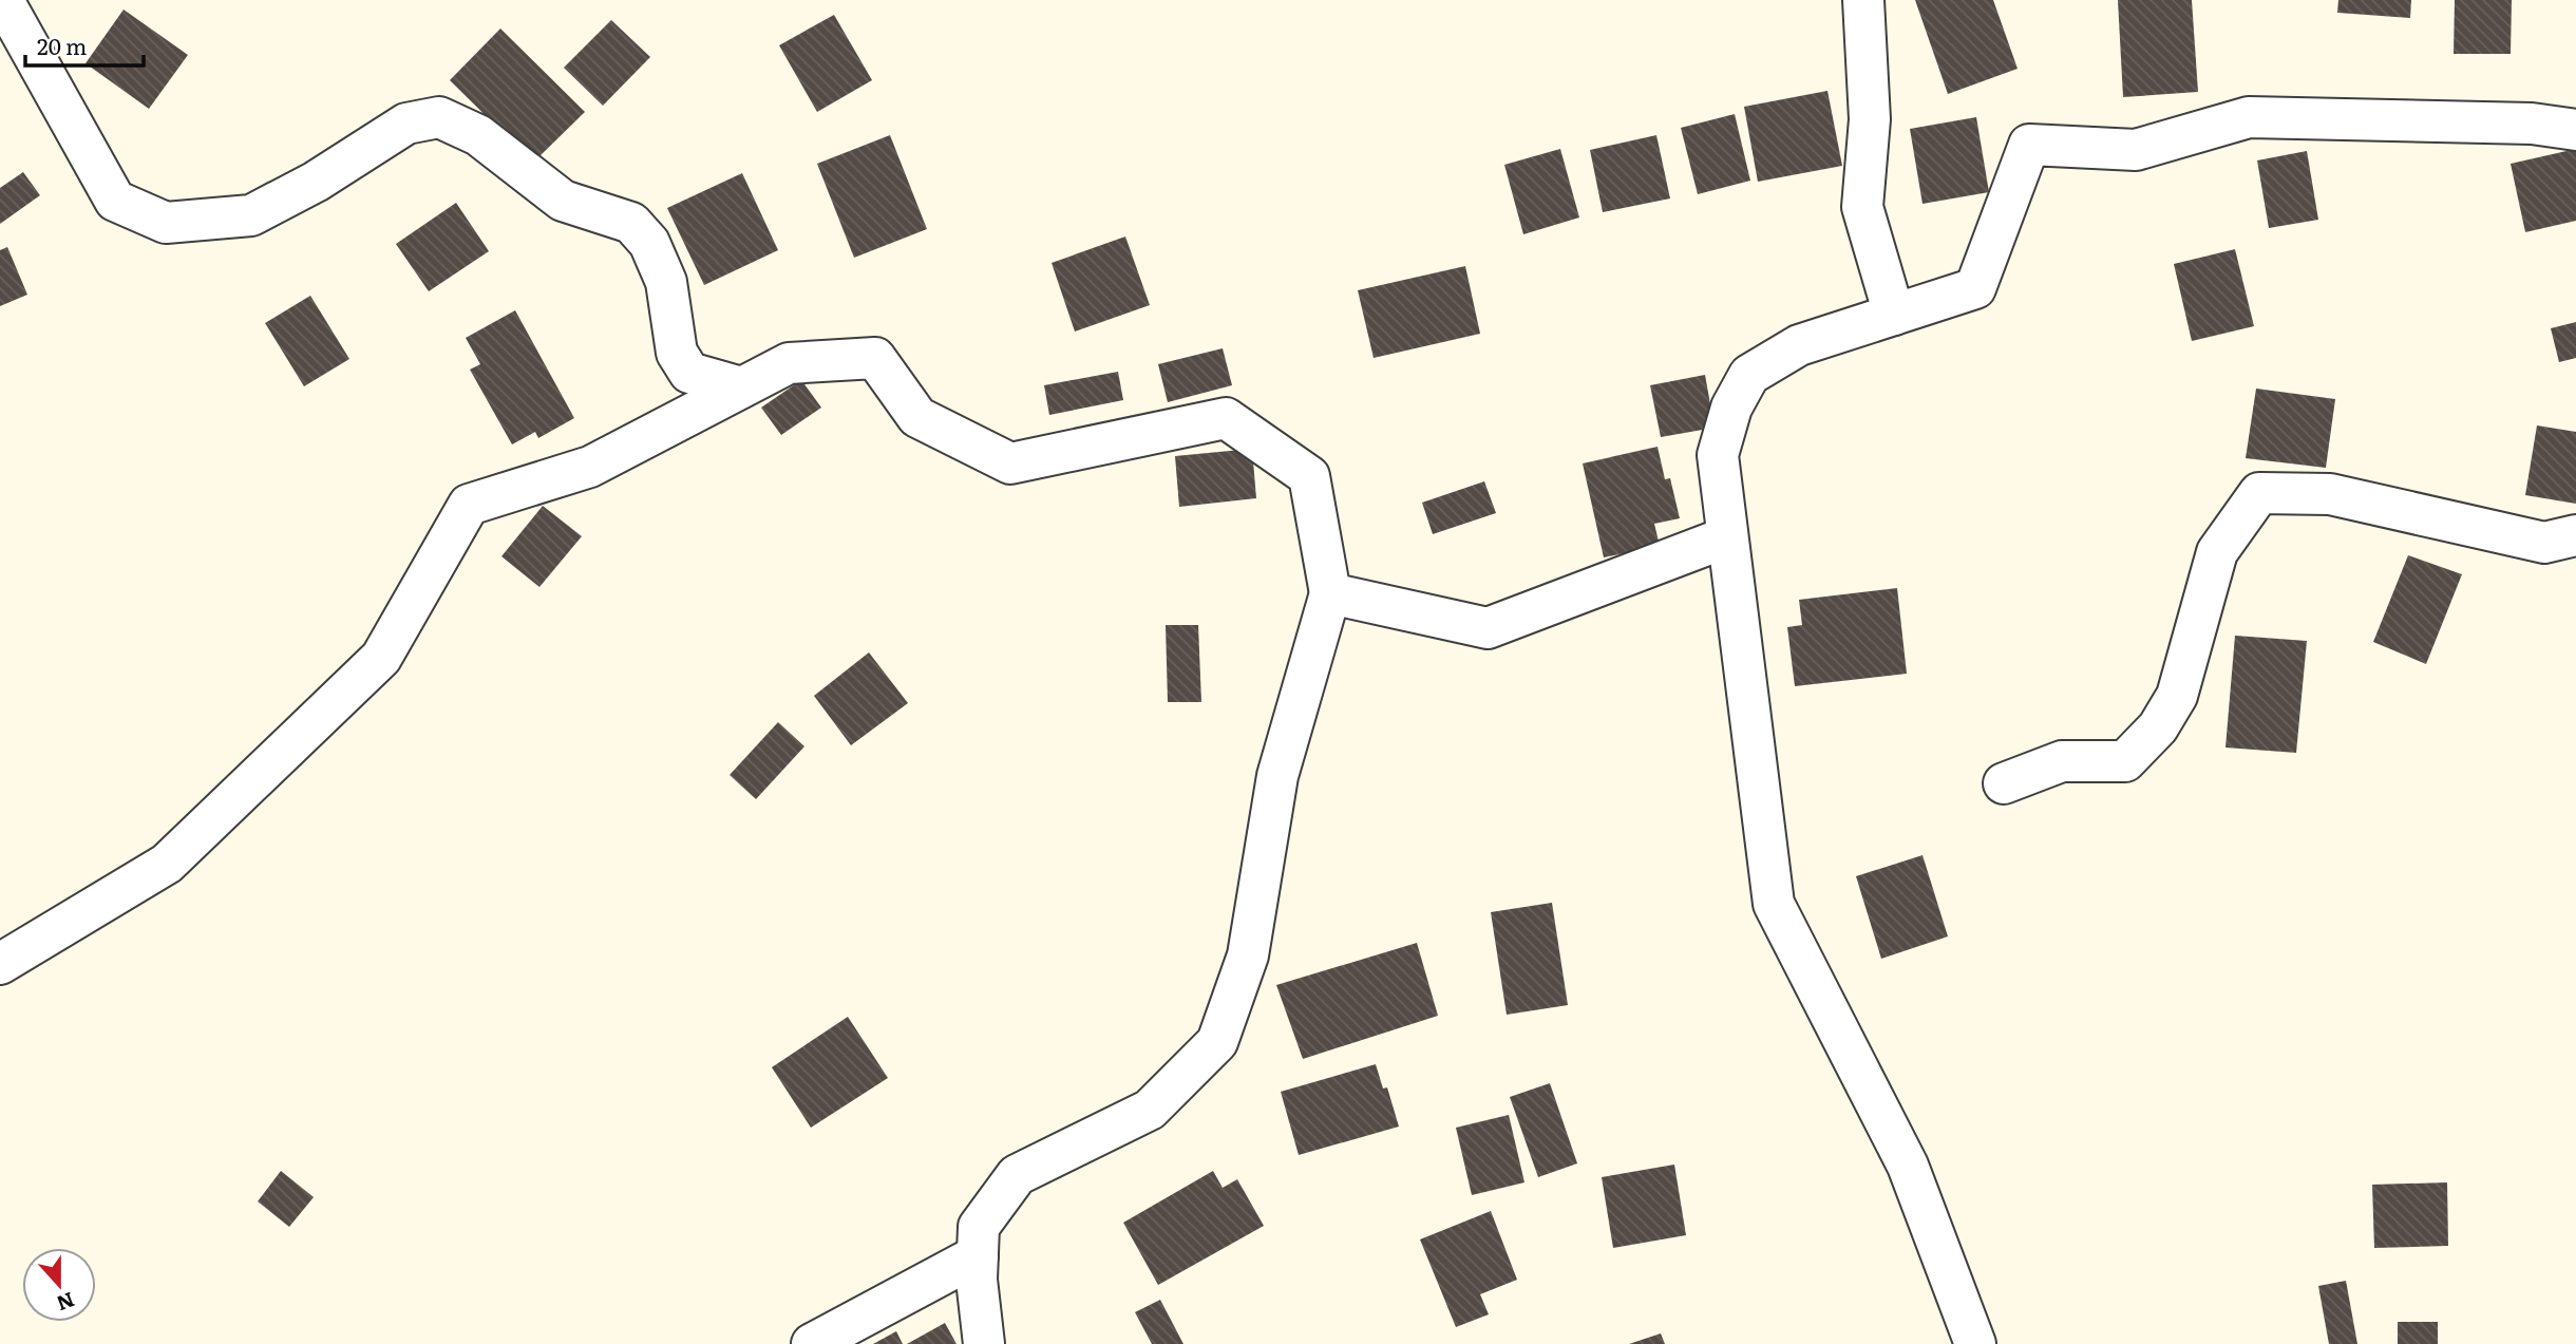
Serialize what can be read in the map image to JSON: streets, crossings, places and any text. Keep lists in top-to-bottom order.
{
  "scale_bar": "20 m",
  "north": "bottom"
}
